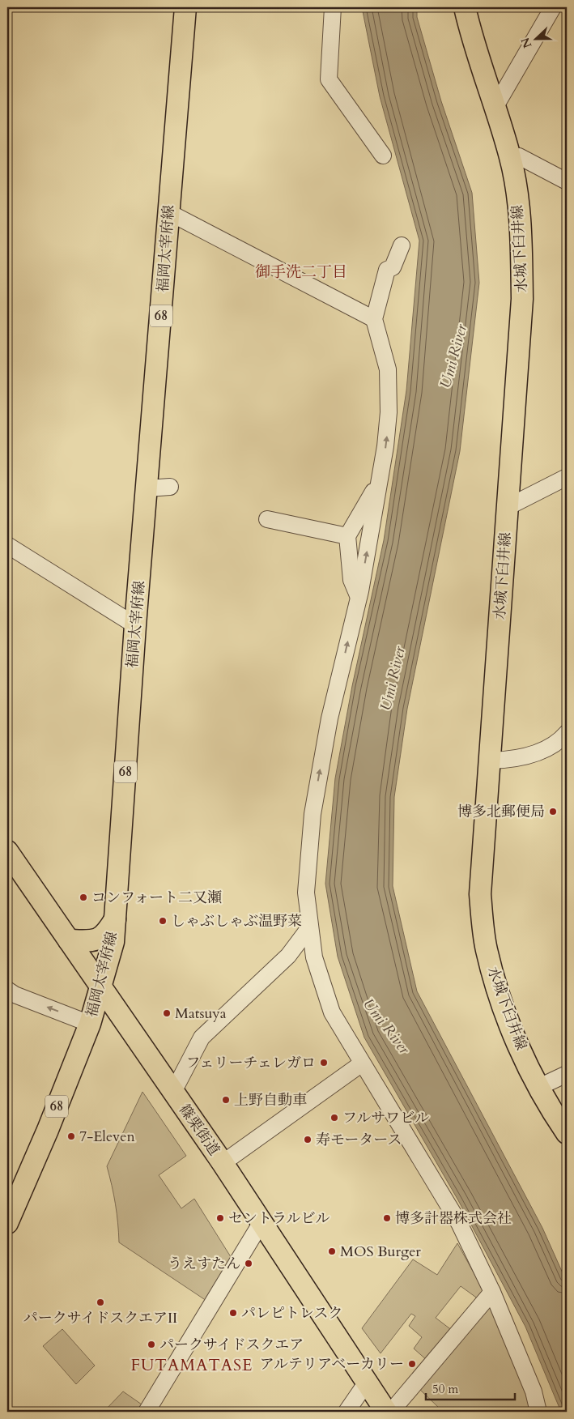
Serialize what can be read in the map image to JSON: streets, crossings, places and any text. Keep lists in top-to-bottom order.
{
  "streets": {
    "main road": [
      "福岡太宰府線",
      "水城下臼井線",
      "68",
      "篠栗街道"
    ]
  },
  "crossings": [
    ["福岡太宰府線", "篠栗街道"]
  ],
  "districts": ["御手洗二丁目", "FUTAMATASE"],
  "water": ["Umi River"],
  "places": [
    "博多北郵便局",
    "コンフォート二又瀬",
    "しゃぶしゃぶ温野菜",
    "Matsuya",
    "フェリーチェレガロ",
    "上野自動車",
    "フルサワビル",
    "7-Eleven",
    "寿モータース",
    "セントラルビル",
    "博多計器株式会社",
    "MOS Burger",
    "うえすたん",
    "パークサイドスクエアII",
    "パレピトレスク",
    "パークサイドスクエア",
    "アルテリアベーカリー"
  ],
  "scale_bar": "50 m",
  "north": "left"
}
